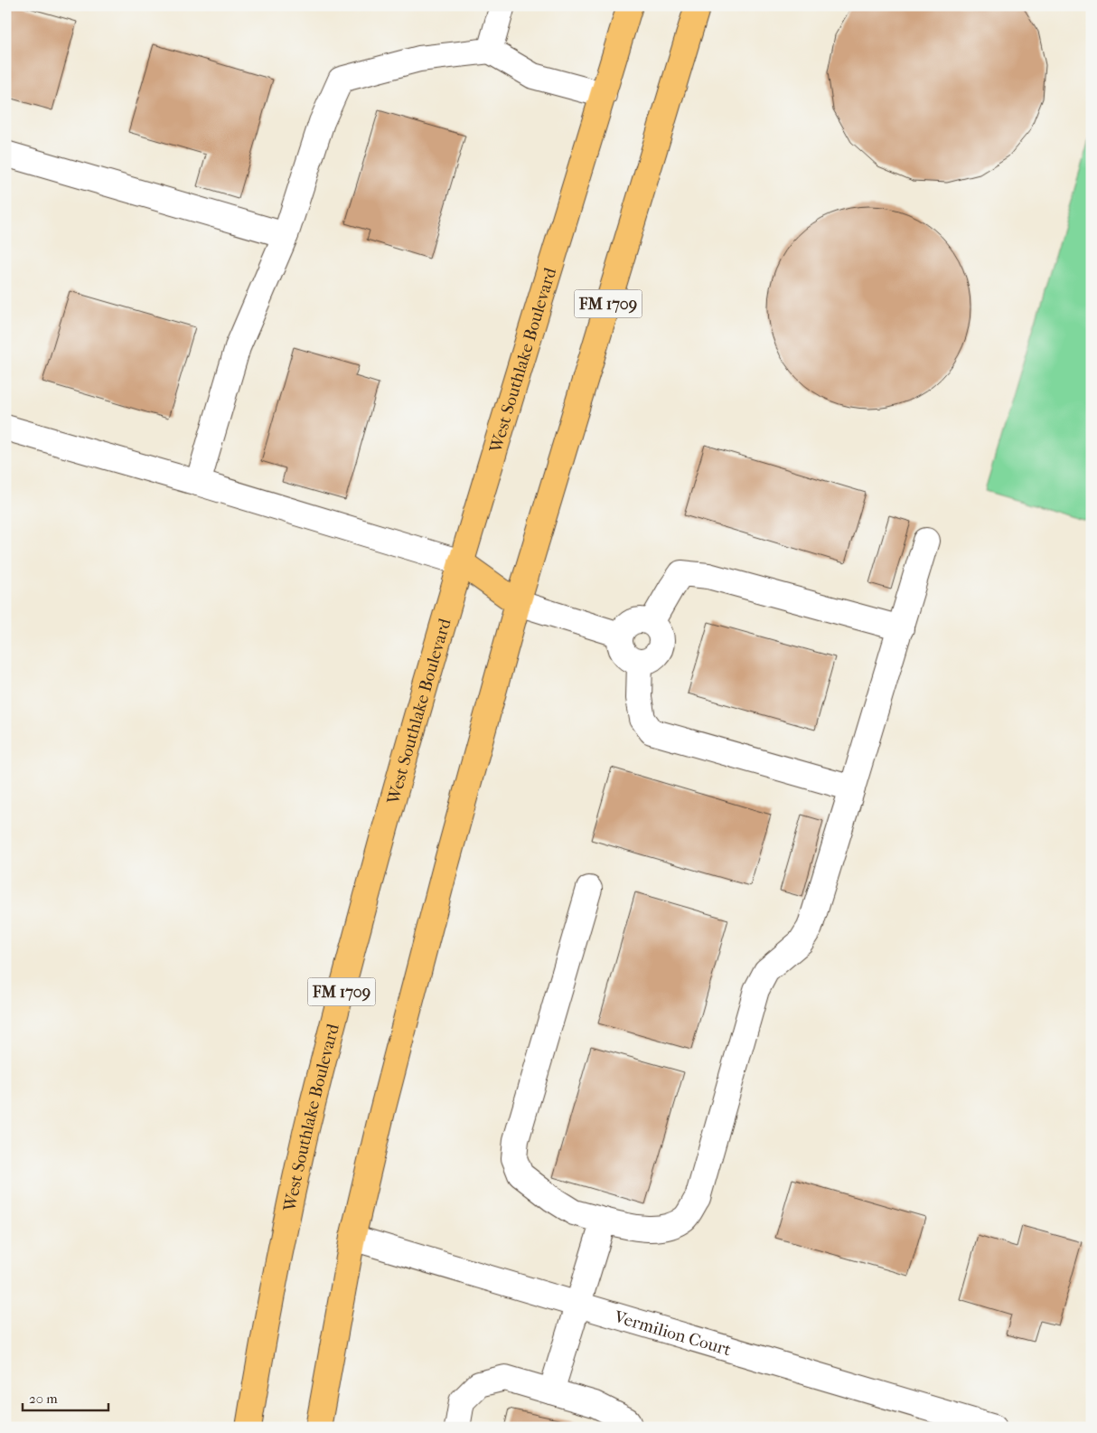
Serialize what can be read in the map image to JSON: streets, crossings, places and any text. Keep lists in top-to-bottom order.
{
  "streets": {
    "main road": ["FM 1709", "West Southlake Boulevard"],
    "street": ["Vermilion Court"]
  },
  "crossings": [
    ["FM 1709", "Vermilion Court"]
  ],
  "scale_bar": "20 m"
}
